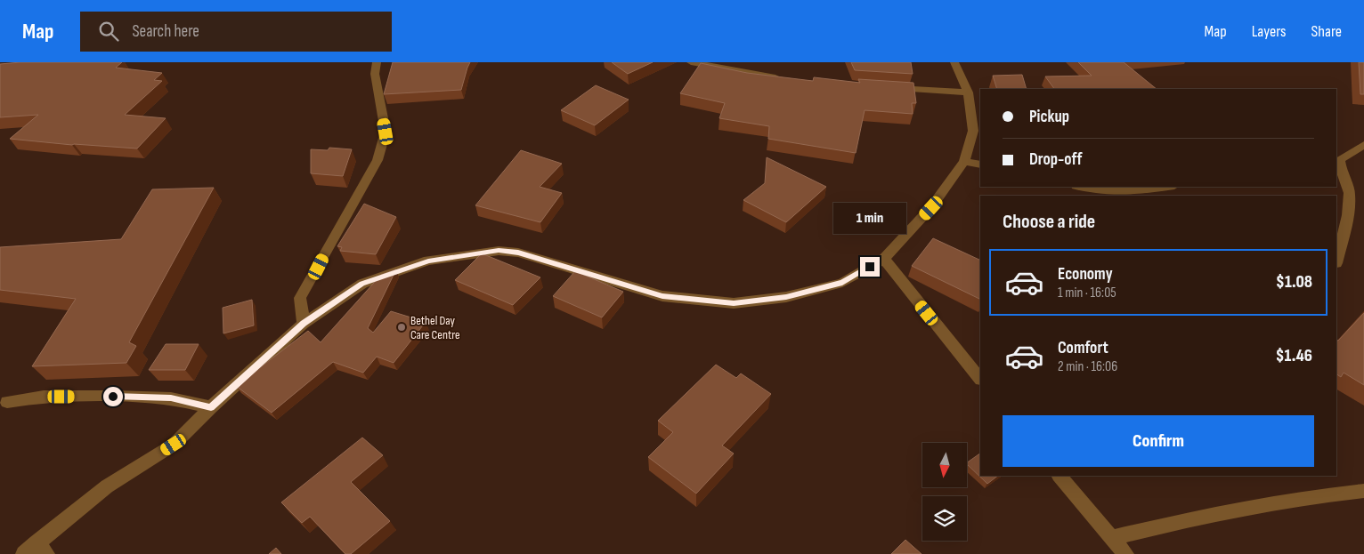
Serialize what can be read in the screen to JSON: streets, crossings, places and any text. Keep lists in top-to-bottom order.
{
  "places": ["Bethel Day Care Centre"],
  "north": "bottom",
  "page": {
    "header": "Map",
    "search": "Search here",
    "nav": ["Map", "Layers", "Share"],
    "banner": ["Pickup", "Drop-off"],
    "heading": "Choose a ride",
    "bubble": "1 min",
    "list": [
      {
        "name": "Economy",
        "note": "1 min · 16:05",
        "value": "$1.08"
      },
      {
        "name": "Comfort",
        "note": "2 min · 16:06",
        "value": "$1.46"
      }
    ],
    "buttons": "Confirm"
  }
}
